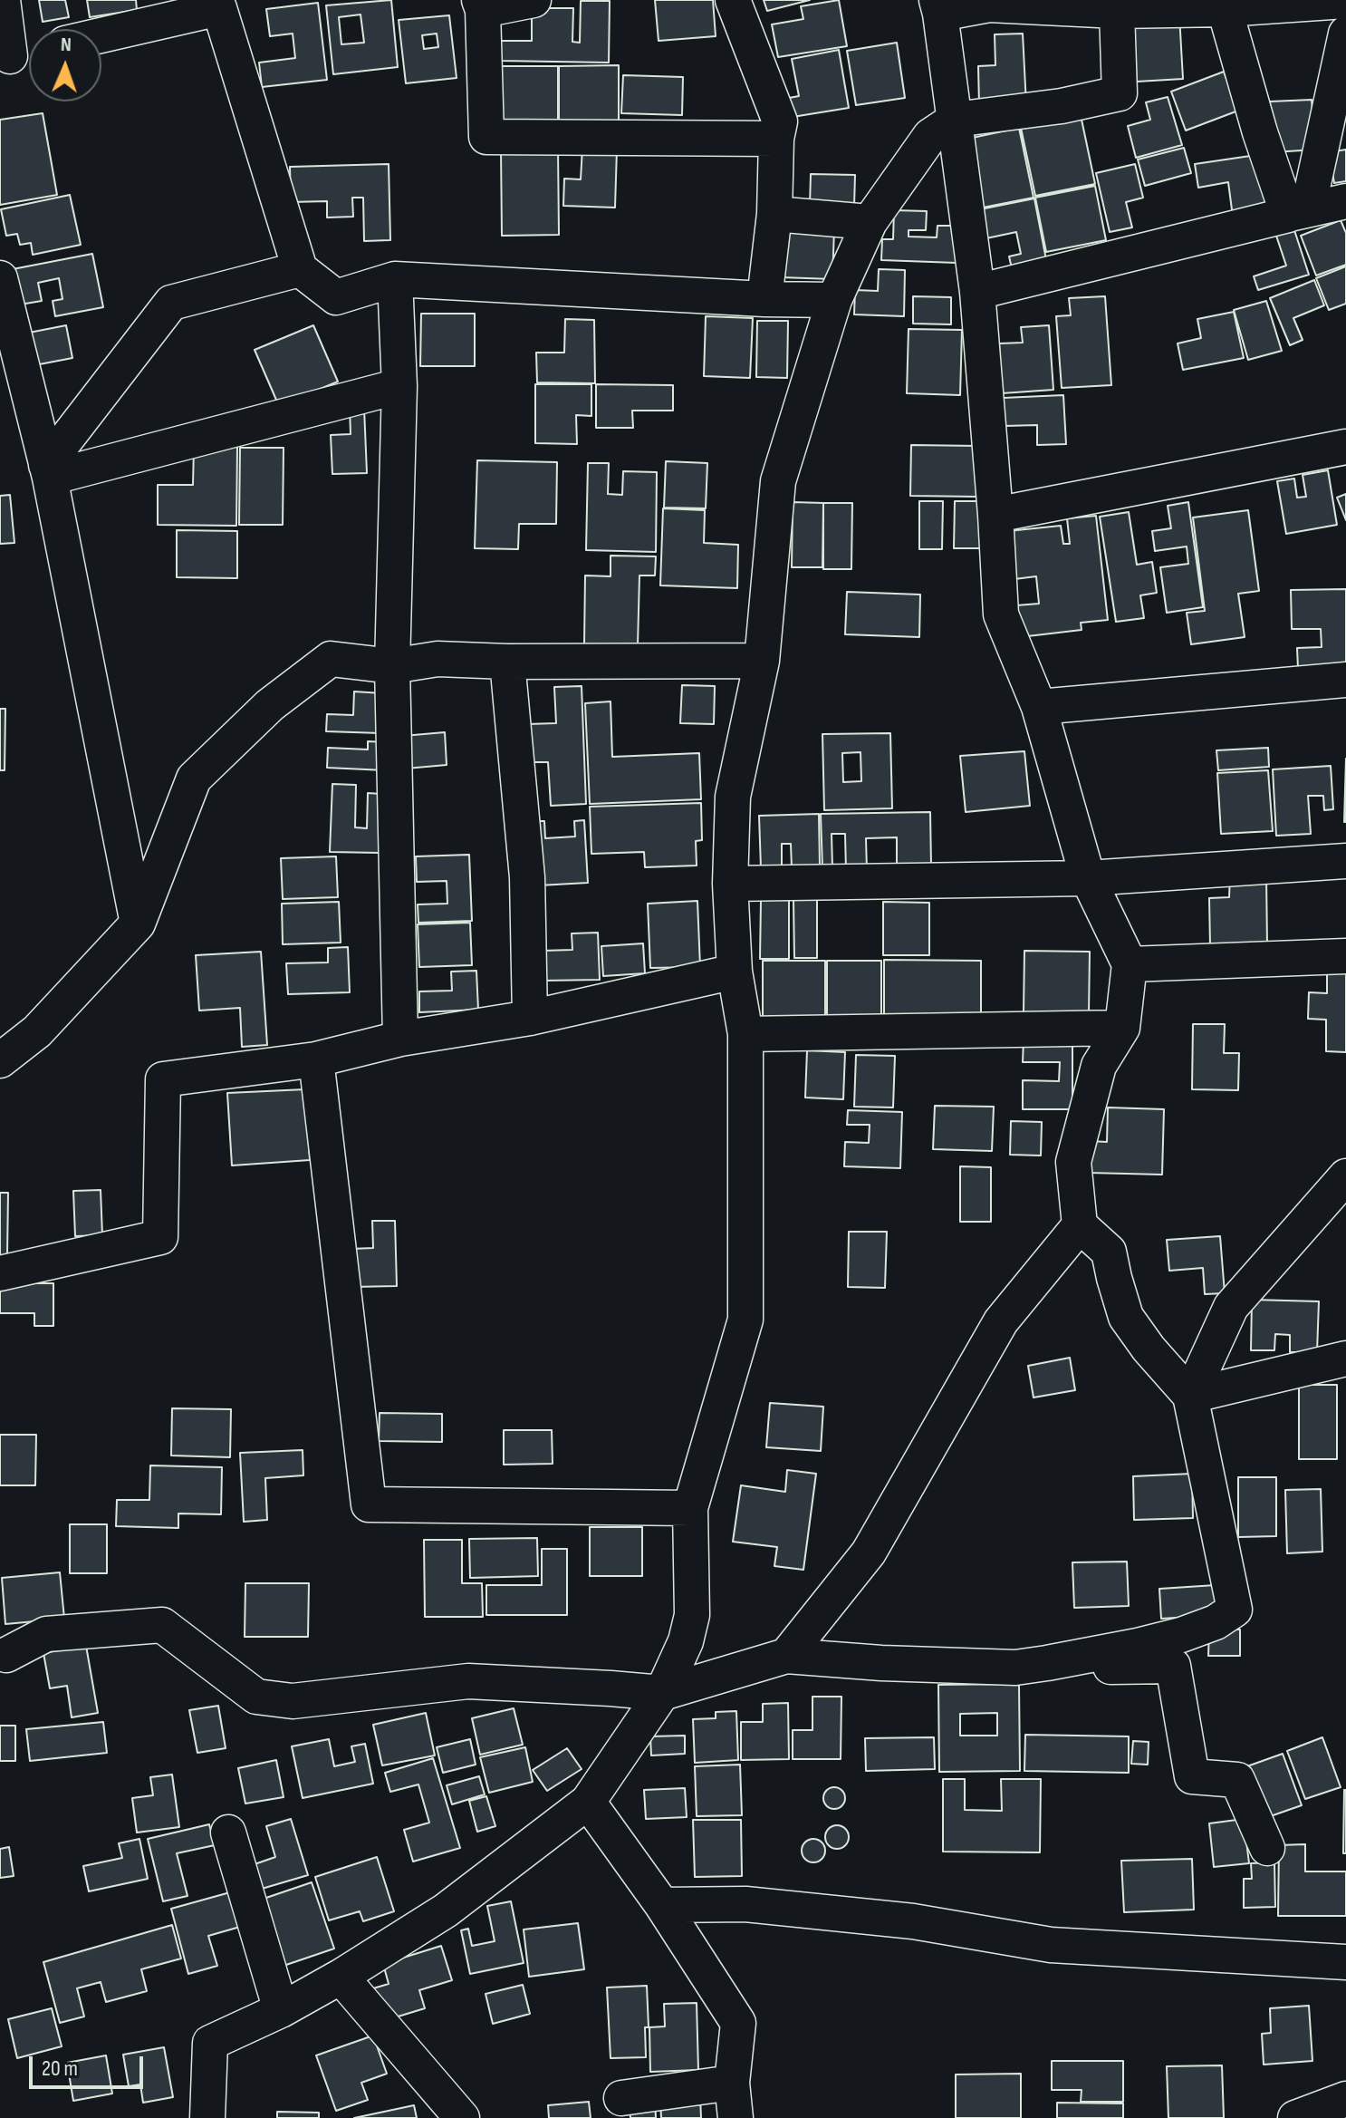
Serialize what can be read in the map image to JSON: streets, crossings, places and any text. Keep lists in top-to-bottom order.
{
  "scale_bar": "20 m",
  "north": "top"
}
